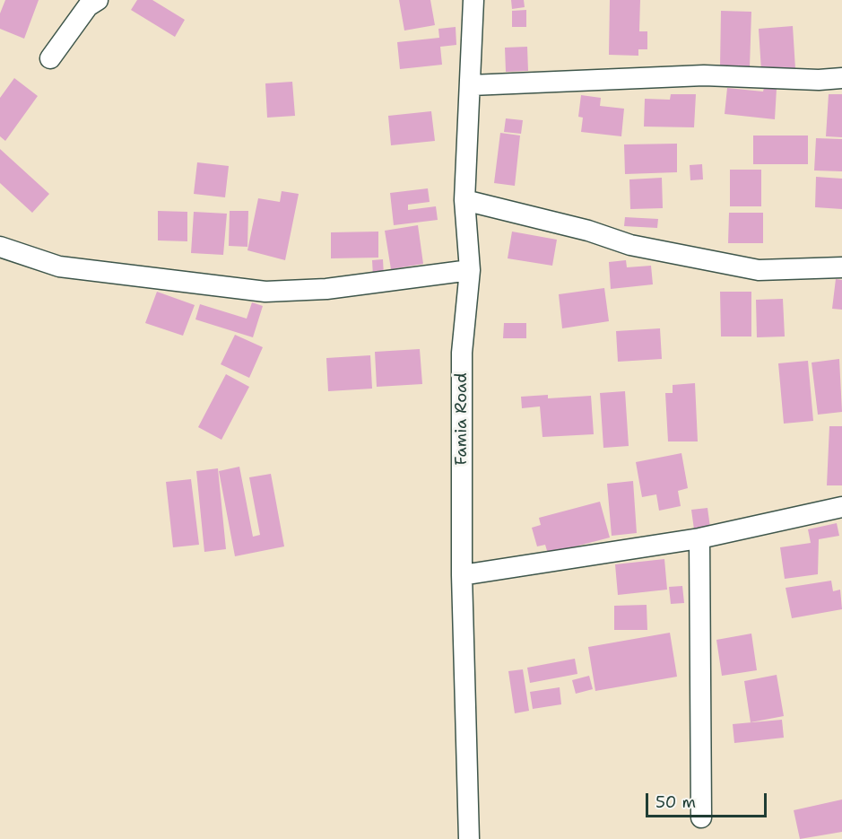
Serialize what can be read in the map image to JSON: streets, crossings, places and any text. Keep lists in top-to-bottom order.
{
  "streets": {
    "street": ["Famia Road"]
  },
  "scale_bar": "50 m"
}
